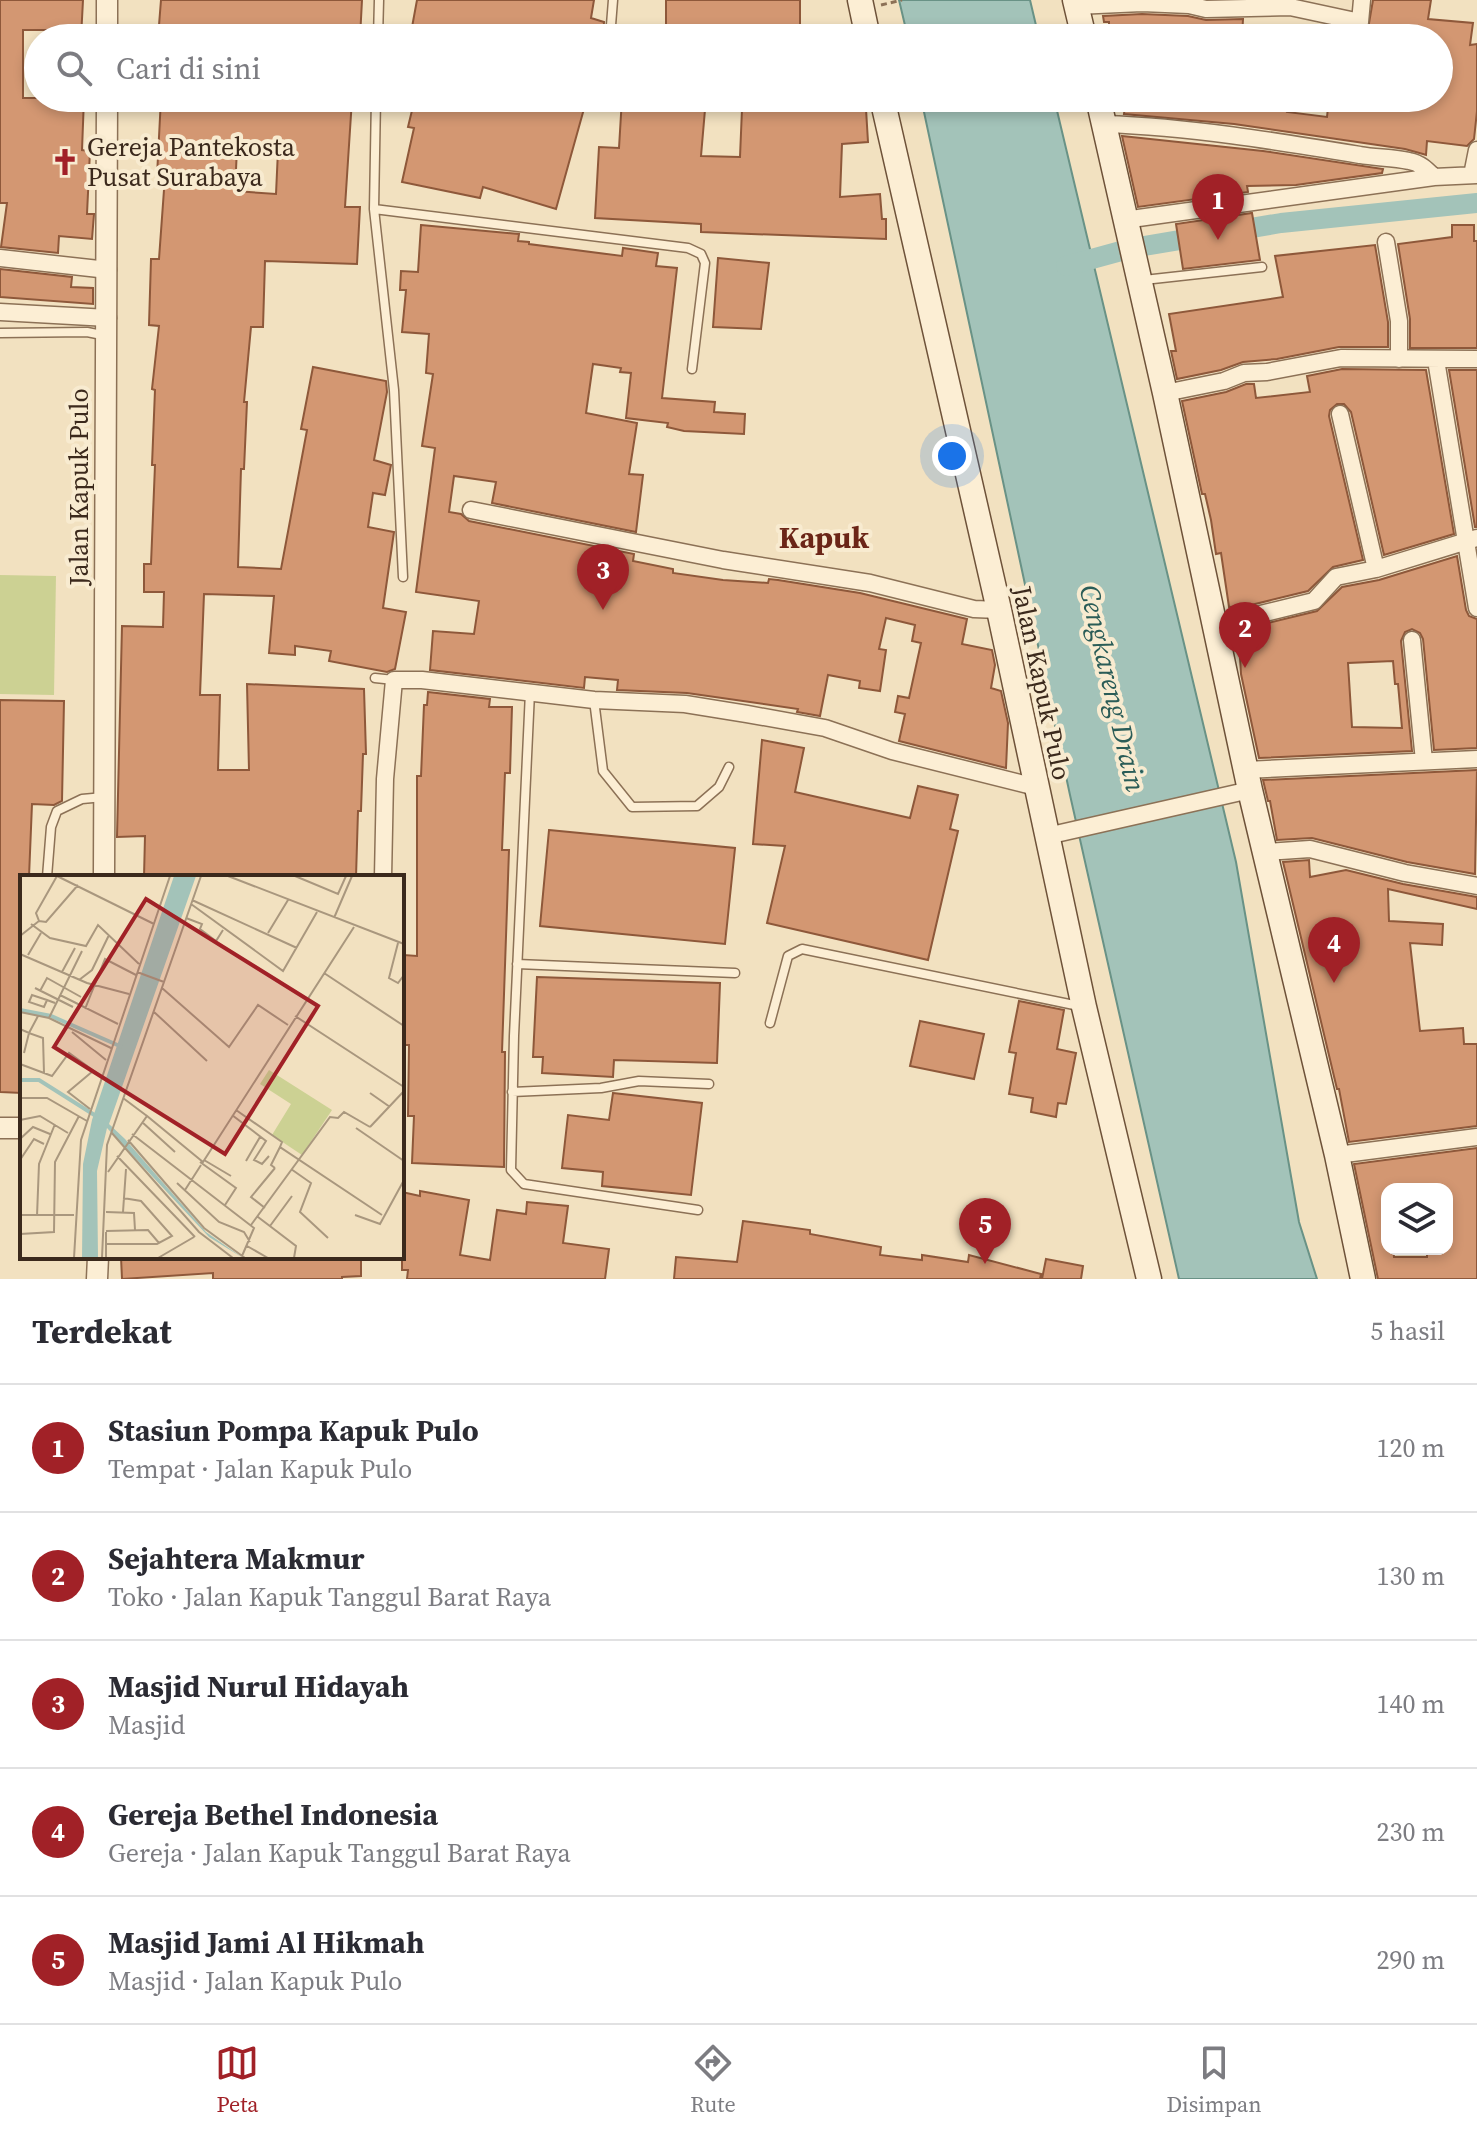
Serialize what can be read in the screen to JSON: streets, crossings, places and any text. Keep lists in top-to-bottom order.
{
  "streets": {
    "main road": ["Jalan Kapuk Pulo"]
  },
  "districts": ["Kapuk"],
  "water": ["Cengkareng Drain"],
  "places": {
    "church": ["Gereja Pantekosta Pusat Surabaya"]
  },
  "page": {
    "search": "Cari di sini",
    "pins": [
      "1",
      "3",
      "2",
      "4",
      "5"
    ],
    "heading": ["Terdekat", "5 hasil"],
    "list": [
      {
        "mark": "1",
        "name": "Stasiun Pompa Kapuk Pulo",
        "note": "Tempat · Jalan Kapuk Pulo",
        "value": "120 m"
      },
      {
        "mark": "2",
        "name": "Sejahtera Makmur",
        "note": "Toko · Jalan Kapuk Tanggul Barat Raya",
        "value": "130 m"
      },
      {
        "mark": "3",
        "name": "Masjid Nurul Hidayah",
        "note": "Masjid",
        "value": "140 m"
      },
      {
        "mark": "4",
        "name": "Gereja Bethel Indonesia",
        "note": "Gereja · Jalan Kapuk Tanggul Barat Raya",
        "value": "230 m"
      },
      {
        "mark": "5",
        "name": "Masjid Jami Al Hikmah",
        "note": "Masjid · Jalan Kapuk Pulo",
        "value": "290 m"
      }
    ],
    "nav": ["Peta", "Rute", "Disimpan"]
  }
}
